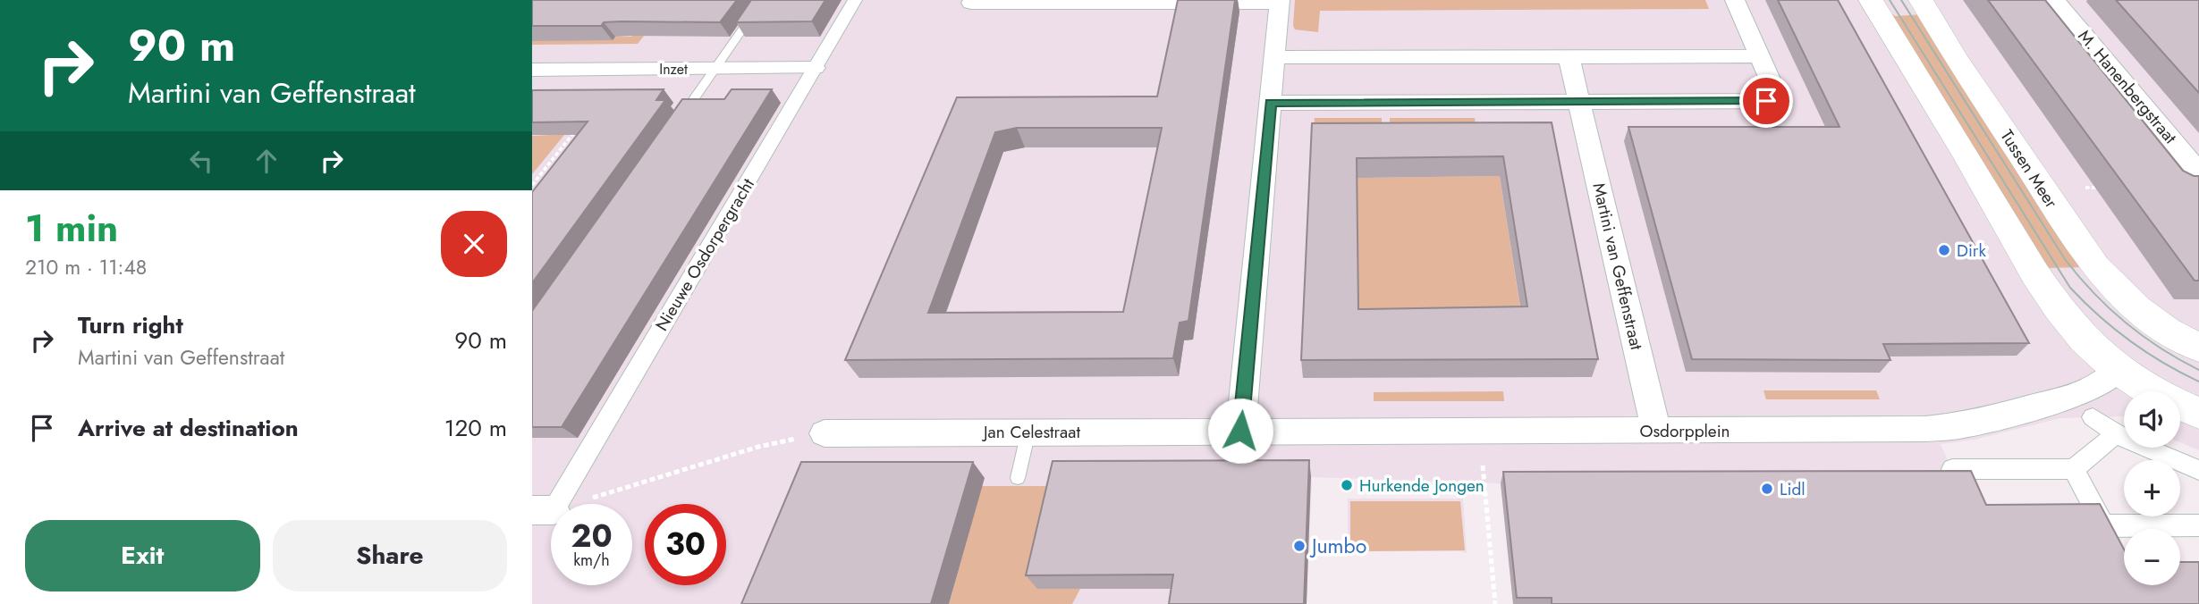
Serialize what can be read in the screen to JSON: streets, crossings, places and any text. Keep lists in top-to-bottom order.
{
  "streets": {
    "street": [
      "Inzet",
      "M. Hanenbergstraat",
      "Tussen Meer",
      "Nieuwe Osdorpergracht",
      "Martini van Geffenstraat",
      "Osdorpplein",
      "Jan Celestraat"
    ]
  },
  "crossings": [
    ["Inzet", "Nieuwe Osdorpergracht"],
    ["Martini van Geffenstraat", "Osdorpplein"],
    ["Osdorpplein", "Jan Celestraat"]
  ],
  "places": [
    "Dirk",
    "Hurkende Jongen",
    "Lidl",
    "Jumbo"
  ],
  "page": {
    "turn": ["90 m", "Martini van Geffenstraat"],
    "heading": ["1 min", "210 m · 11:48"],
    "list": [
      {
        "name": "Turn right",
        "note": "Martini van Geffenstraat",
        "value": "90 m"
      },
      {
        "name": "Arrive at destination",
        "value": "120 m"
      }
    ],
    "map_buttons": ["+", "−"],
    "speed": "20 km/h",
    "limit": "30",
    "buttons": ["Exit", "Share"]
  }
}
